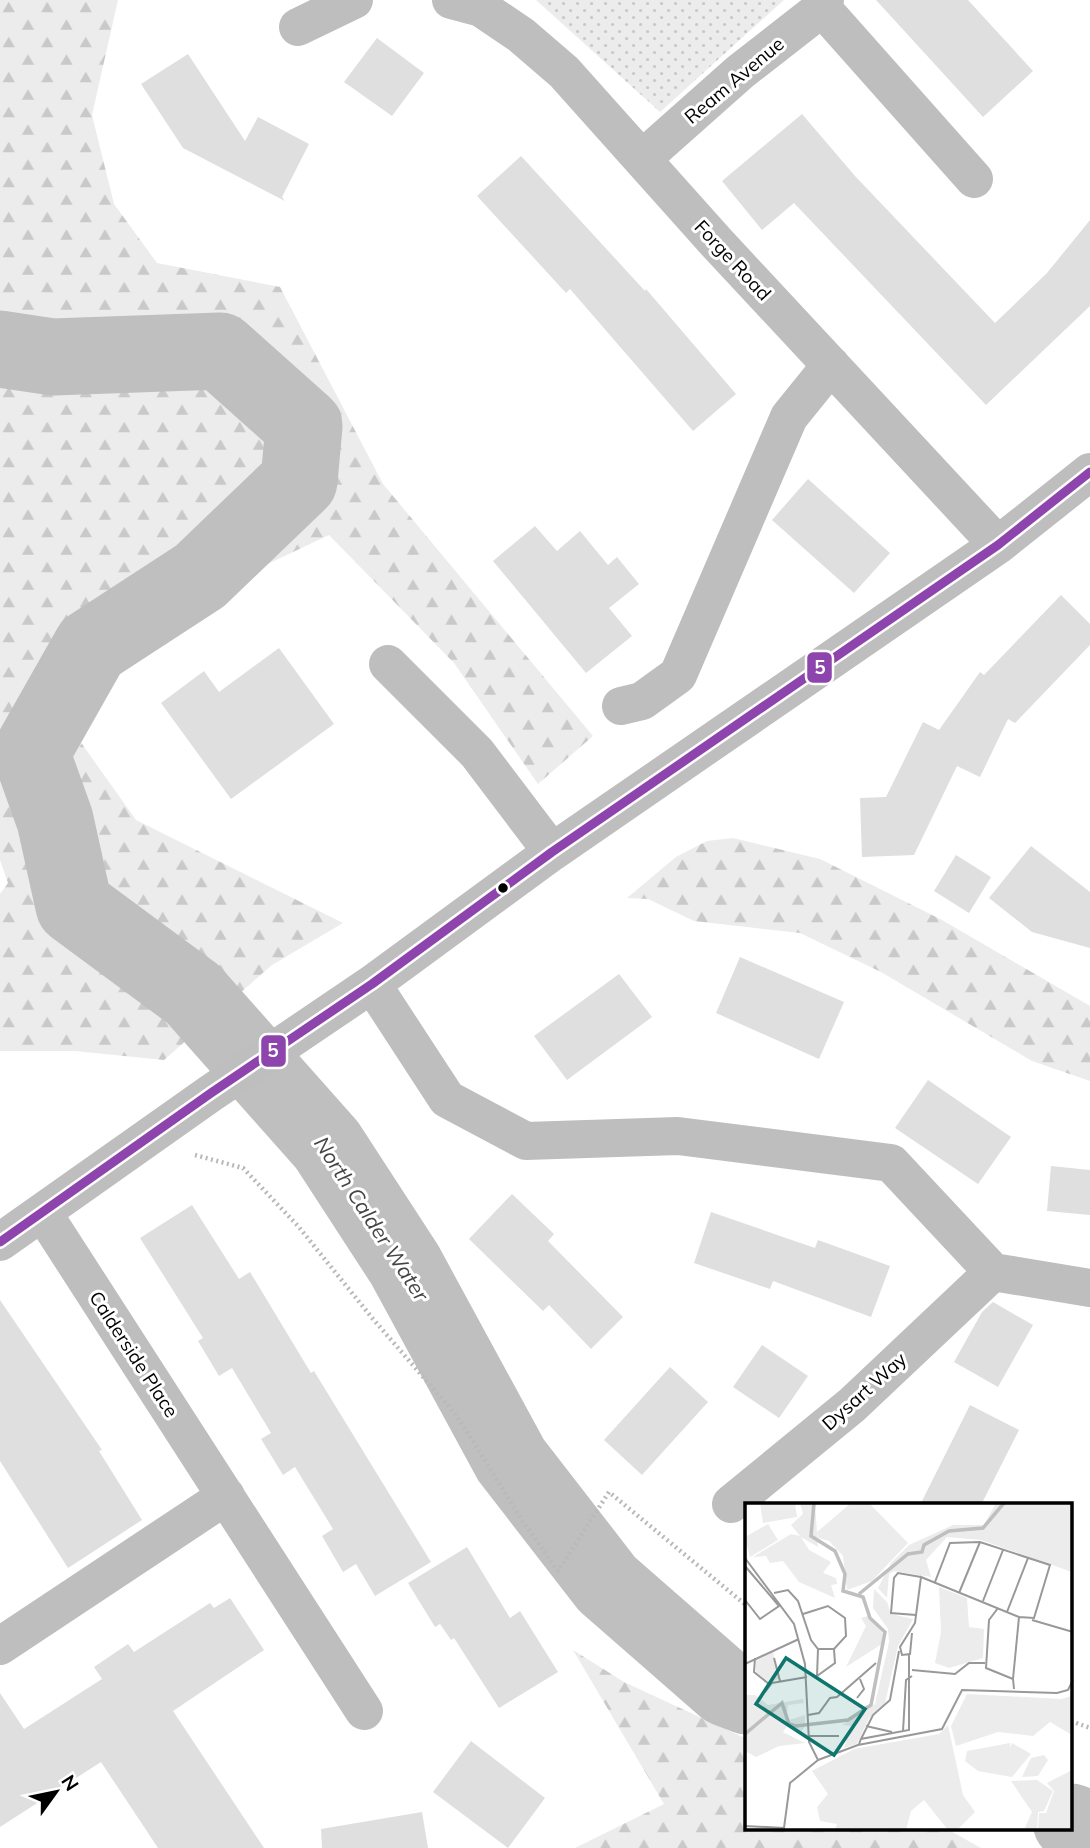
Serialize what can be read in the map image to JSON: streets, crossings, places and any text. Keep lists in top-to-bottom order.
{
  "streets": {
    "street": [
      "Ream Avenue",
      "Forge Road",
      "Calderside Place",
      "Dysart Way"
    ]
  },
  "crossings": [
    ["Ream Avenue", "Forge Road"]
  ],
  "water": ["North Calder Water"],
  "lines": ["transit line 5"],
  "north": "top right"
}
